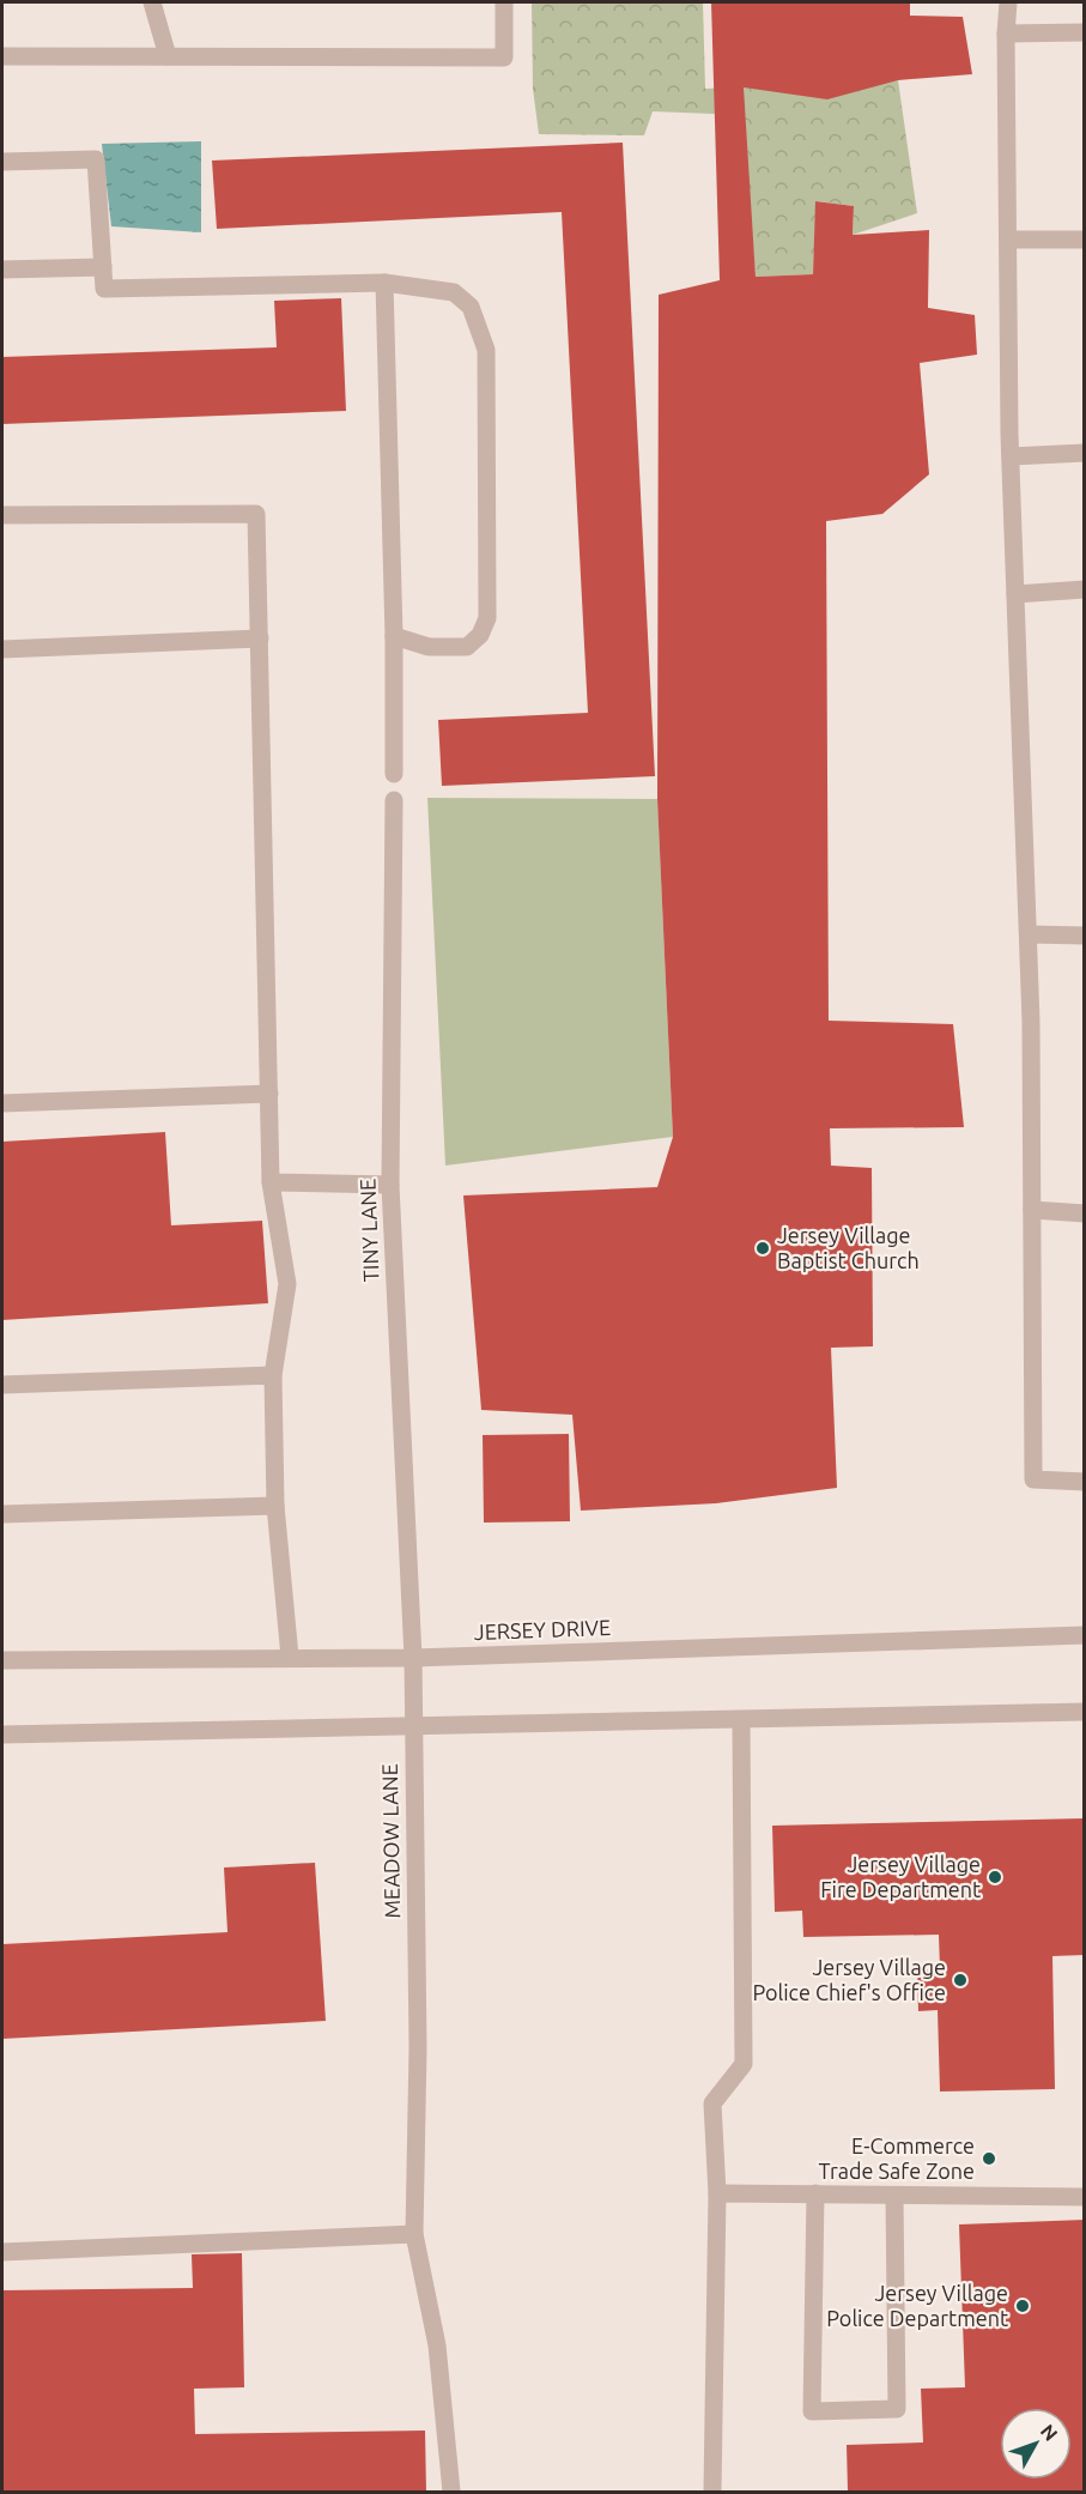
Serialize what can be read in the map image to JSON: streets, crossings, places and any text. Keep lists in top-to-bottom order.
{
  "streets": {
    "street": ["TINY LANE", "JERSEY DRIVE", "MEADOW LANE"]
  },
  "crossings": [
    ["TINY LANE", "JERSEY DRIVE"],
    ["TINY LANE", "MEADOW LANE"],
    ["JERSEY DRIVE", "MEADOW LANE"]
  ],
  "places": [
    "Jersey Village Baptist Church",
    "Jersey Village Fire Department",
    "Jersey Village Police Chief's Office",
    "E-Commerce Trade Safe Zone",
    "Jersey Village Police Department"
  ],
  "north": "top right"
}
